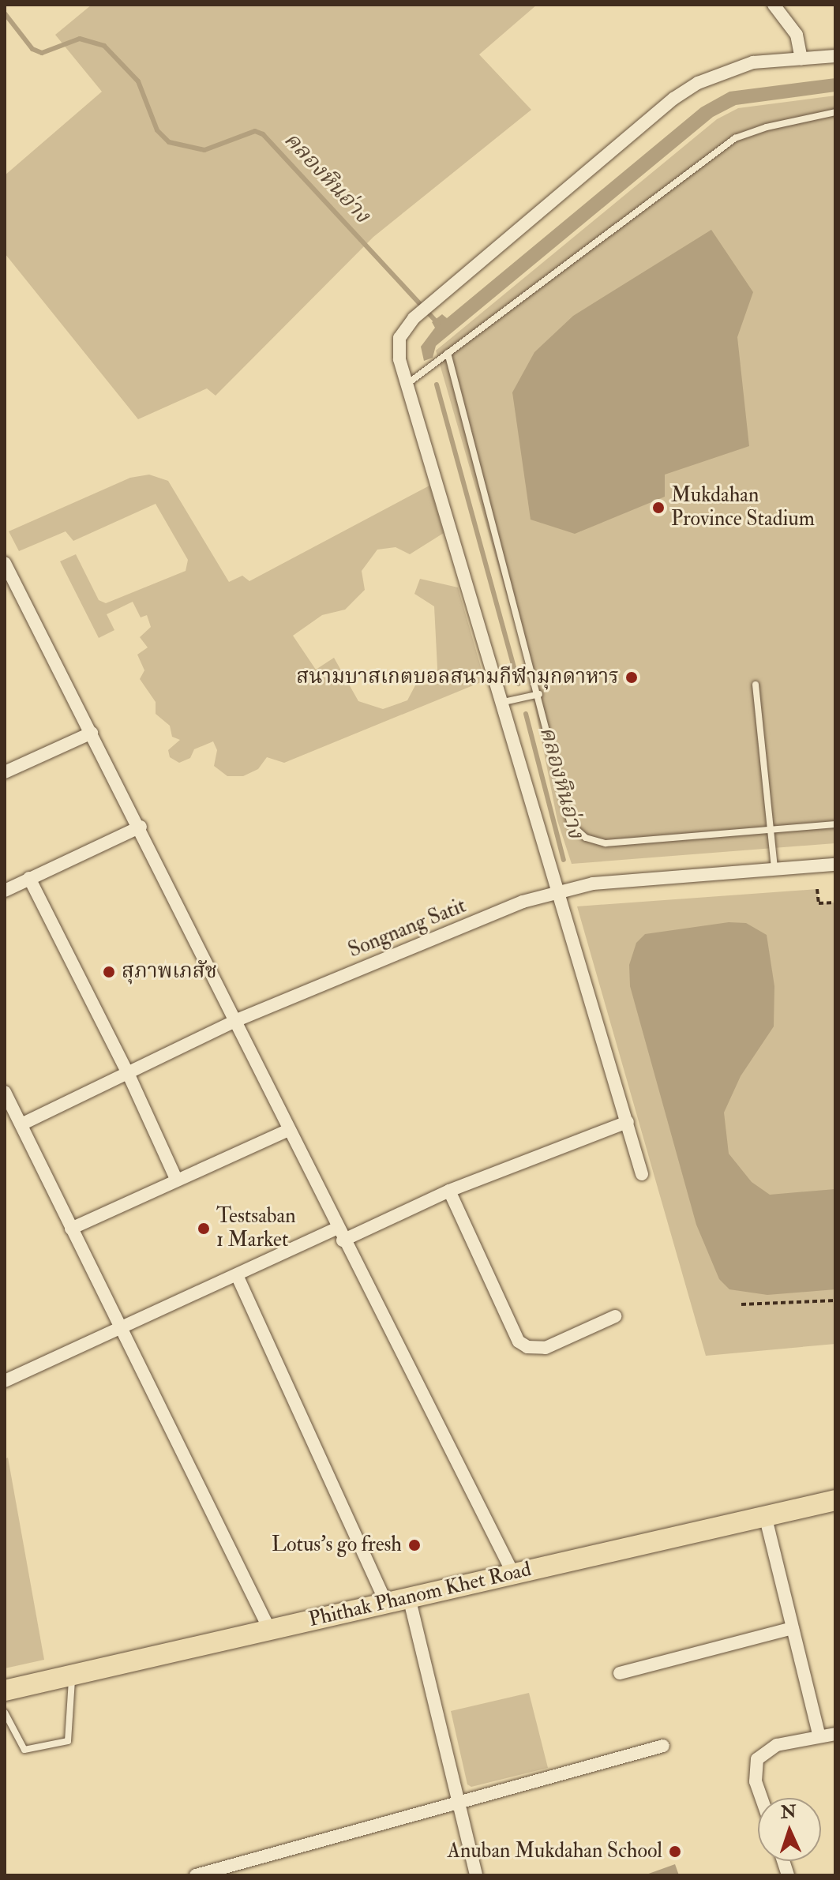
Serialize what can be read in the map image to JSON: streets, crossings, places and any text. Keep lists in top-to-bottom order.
{
  "streets": {
    "main road": ["Phithak Phanom Khet Road"],
    "street": ["Songnang Satit"]
  },
  "water": ["คลองหินอ่าง"],
  "places": [
    "Mukdahan Province Stadium",
    "สนามบาสเกตบอลสนามกีฬามุกดาหาร",
    "สุภาพเภสัช",
    "Testsaban 1 Market",
    "Lotus's go fresh",
    "Anuban Mukdahan School"
  ],
  "north": "top"
}
